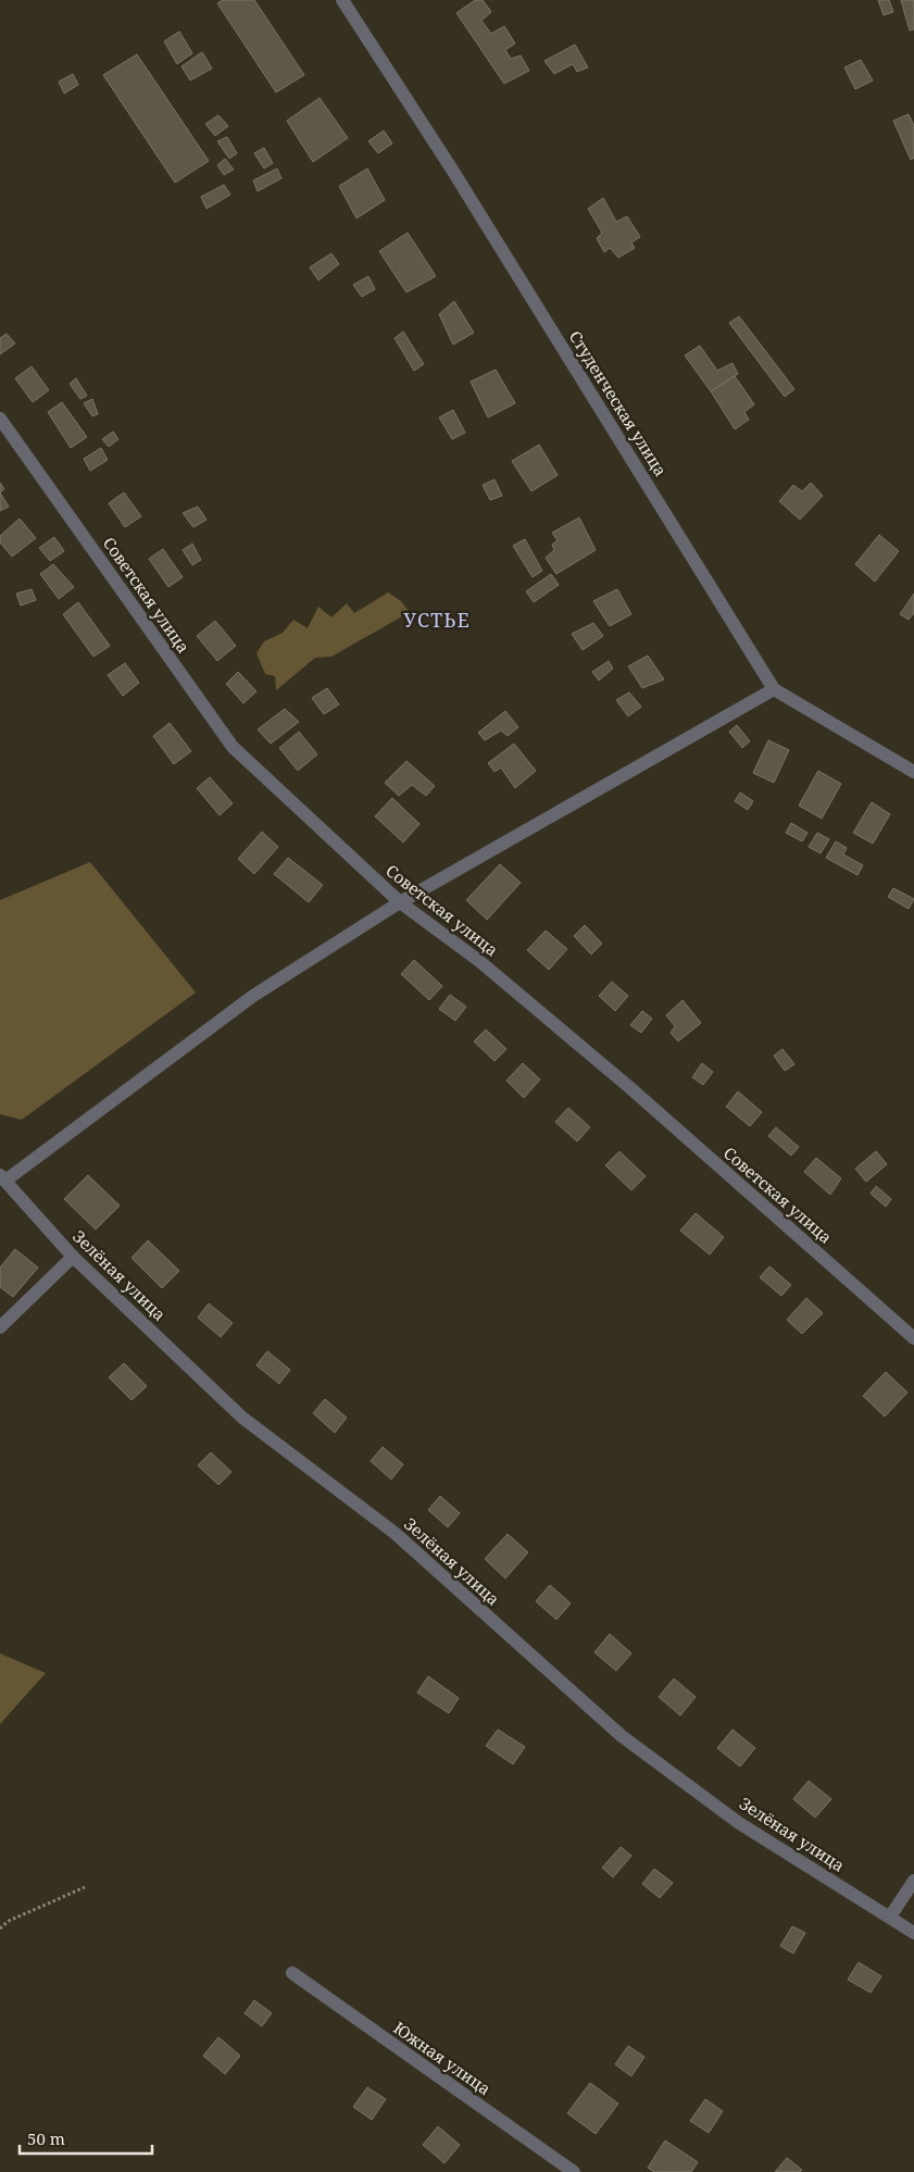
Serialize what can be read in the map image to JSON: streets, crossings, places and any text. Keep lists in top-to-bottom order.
{
  "streets": {
    "street": [
      "Студенческая улица",
      "Советская улица",
      "Зелёная улица",
      "Южная улица"
    ]
  },
  "districts": ["УСТЬЕ"],
  "scale_bar": "50 m"
}
